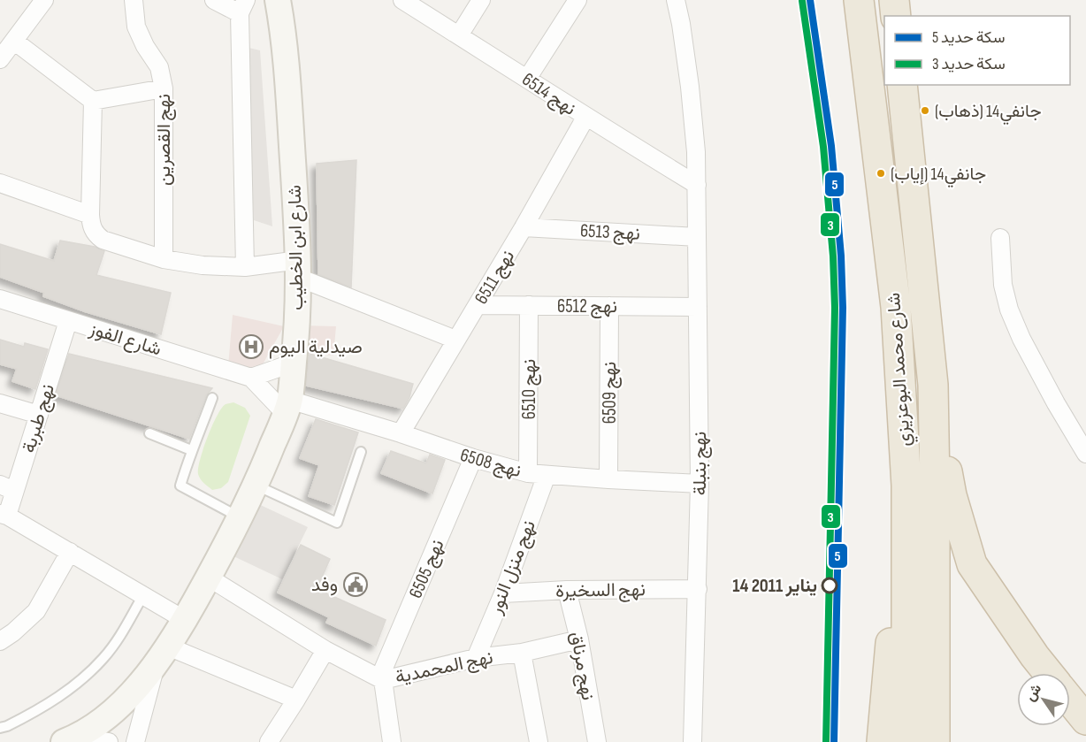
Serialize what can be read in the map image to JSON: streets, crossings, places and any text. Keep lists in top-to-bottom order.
{
  "streets": {
    "highway": ["شارع محمد البوعزيزي"],
    "street": [
      "نهج 6514",
      "نهج القصرين",
      "نهج 6513",
      "شارع ابن الخطيب",
      "نهج 6511",
      "نهج 6512",
      "شارع الفوز",
      "نهج 6510",
      "نهج 6509",
      "نهج طبربة",
      "نهج 6508",
      "نهج بنبلة",
      "نهج منزل النور",
      "نهج 6505",
      "نهج السخيرة",
      "نهج مرناق",
      "نهج المحمدية"
    ]
  },
  "crossings": [
    ["نهج 6514", "نهج 6511"],
    ["نهج 6514", "نهج بنبلة"],
    ["نهج 6513", "نهج 6511"],
    ["نهج 6513", "نهج بنبلة"],
    ["شارع ابن الخطيب", "شارع الفوز"],
    ["شارع ابن الخطيب", "نهج 6508"],
    ["شارع ابن الخطيب", "نهج المحمدية"],
    ["نهج 6511", "نهج 6512"],
    ["نهج 6511", "نهج 6508"],
    ["نهج 6512", "نهج 6510"],
    ["نهج 6512", "نهج 6509"],
    ["نهج 6512", "نهج بنبلة"],
    ["شارع الفوز", "نهج طبربة"],
    ["شارع الفوز", "نهج 6508"],
    ["نهج 6510", "نهج 6508"],
    ["نهج 6509", "نهج 6508"],
    ["نهج 6508", "نهج بنبلة"],
    ["نهج 6508", "نهج منزل النور"],
    ["نهج 6508", "نهج 6505"],
    ["نهج بنبلة", "نهج السخيرة"],
    ["نهج منزل النور", "نهج السخيرة"],
    ["نهج منزل النور", "نهج المحمدية"],
    ["نهج 6505", "نهج المحمدية"],
    ["نهج السخيرة", "نهج مرناق"],
    ["نهج مرناق", "نهج المحمدية"]
  ],
  "places": {
    "other": ["جانفي14 (ذهاب)", "جانفي14 (إياب)", "14 يناير 2011"],
    "hospital": ["صيدلية اليوم"],
    "public building": ["وفد"]
  },
  "lines": ["rail line 5", "rail line 3"],
  "legend": ["سكة حديد 5", "سكة حديد 3"],
  "north": "top left"
}
